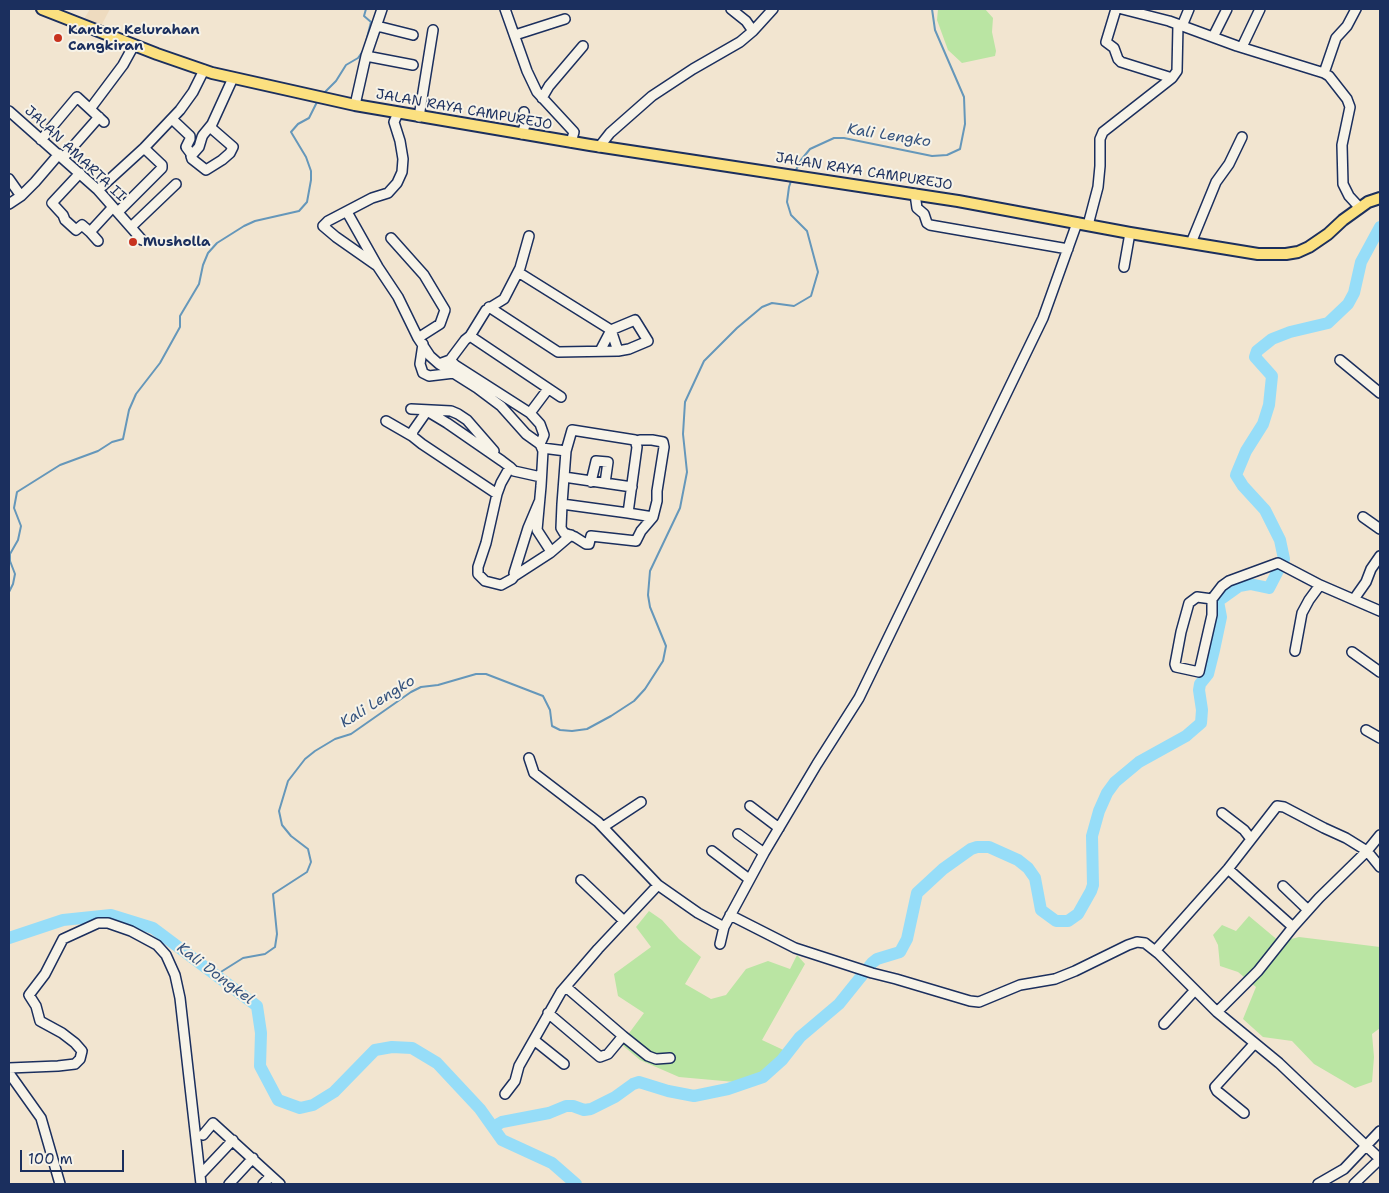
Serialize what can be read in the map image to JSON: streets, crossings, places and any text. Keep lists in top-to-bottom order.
{
  "streets": {
    "main road": ["JALAN RAYA CAMPUREJO"],
    "street": ["JALAN AMARTA II"]
  },
  "water": ["Kali Lengko", "Kali Dongkel"],
  "places": ["Kantor Kelurahan Cangkiran", "Musholla"],
  "scale_bar": "100 m"
}
